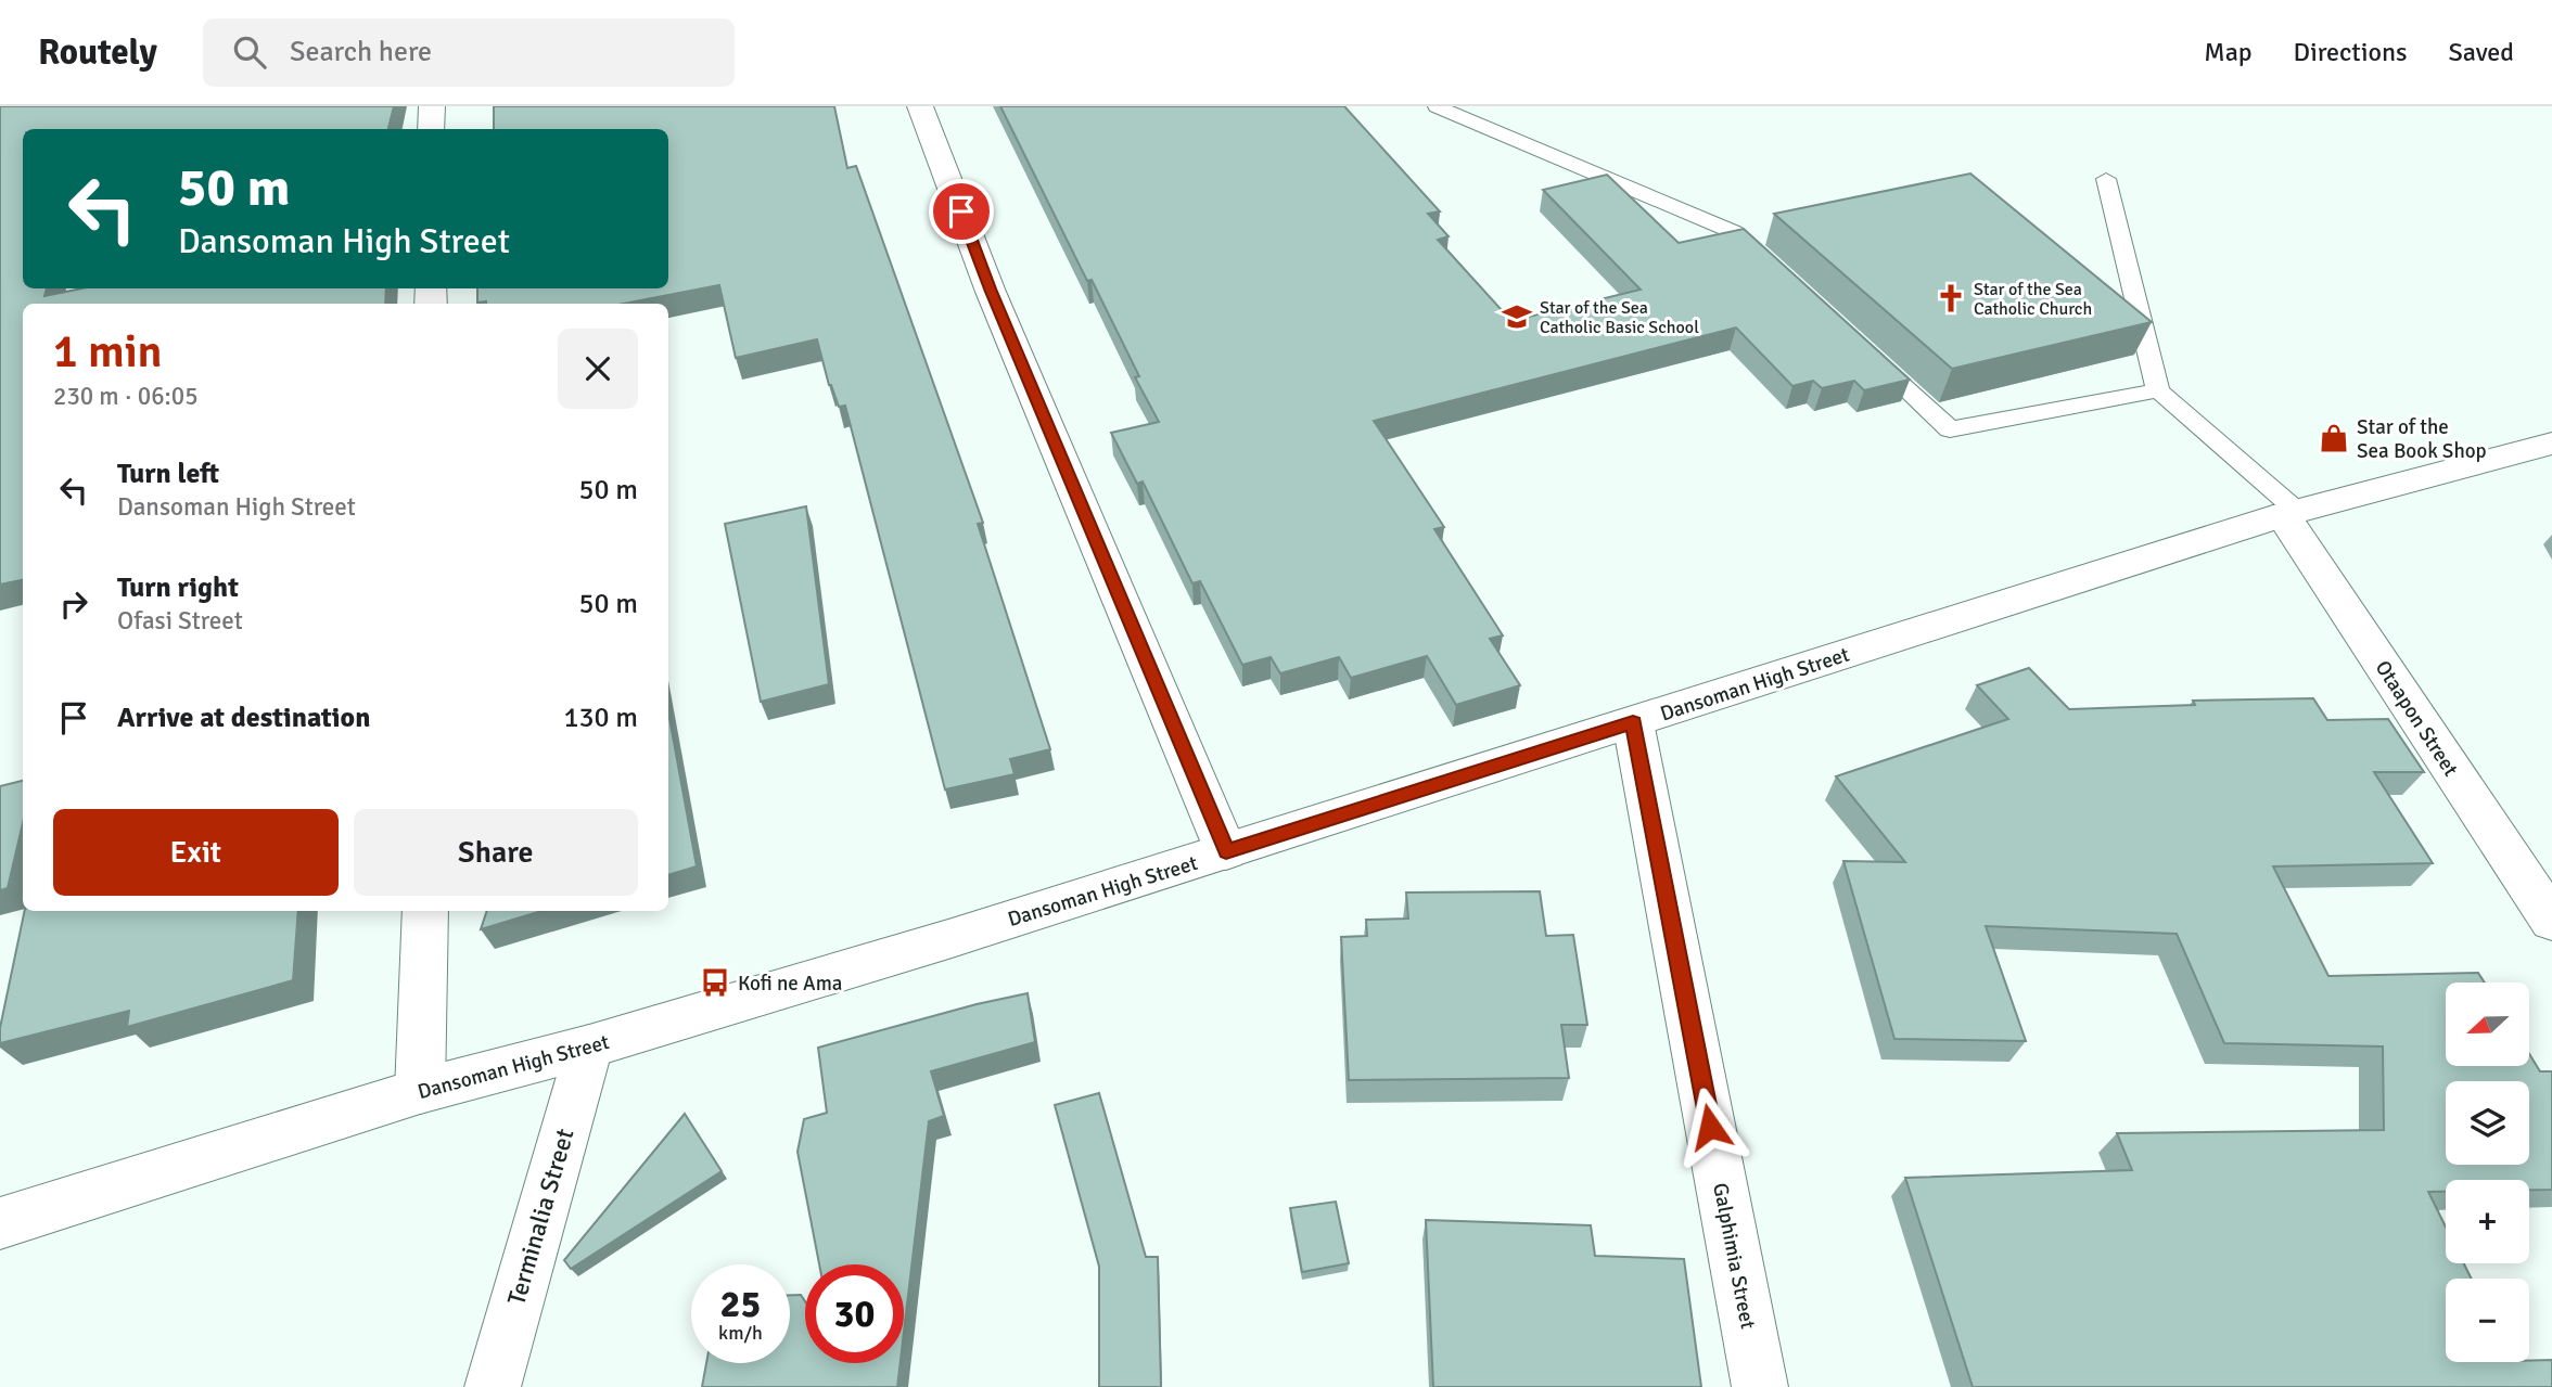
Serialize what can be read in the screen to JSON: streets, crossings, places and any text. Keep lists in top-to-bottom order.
{
  "streets": {
    "street": [
      "Dansoman High Street",
      "Otaapon Street",
      "Terminalia Street",
      "Galphimia Street"
    ]
  },
  "crossings": [
    ["Dansoman High Street", "Otaapon Street"],
    ["Dansoman High Street", "Terminalia Street"],
    ["Dansoman High Street", "Galphimia Street"]
  ],
  "places": {
    "church": ["Star of the Sea Catholic Church"],
    "school or university": ["Star of the Sea Catholic Basic School"],
    "shop": ["Star of the Sea Book Shop"],
    "bus stop": ["Kofi ne Ama"]
  },
  "north": "left",
  "page": {
    "header": "Routely",
    "search": "Search here",
    "nav": ["Map", "Directions", "Saved"],
    "turn": ["50 m", "Dansoman High Street"],
    "heading": ["1 min", "230 m · 06:05"],
    "list": [
      {
        "name": "Turn left",
        "note": "Dansoman High Street",
        "value": "50 m"
      },
      {
        "name": "Turn right",
        "note": "Ofasi Street",
        "value": "50 m"
      },
      {
        "name": "Arrive at destination",
        "value": "130 m"
      }
    ],
    "buttons": ["Exit", "Share"],
    "map_buttons": ["+", "−"],
    "speed": "25 km/h",
    "limit": "30"
  }
}
